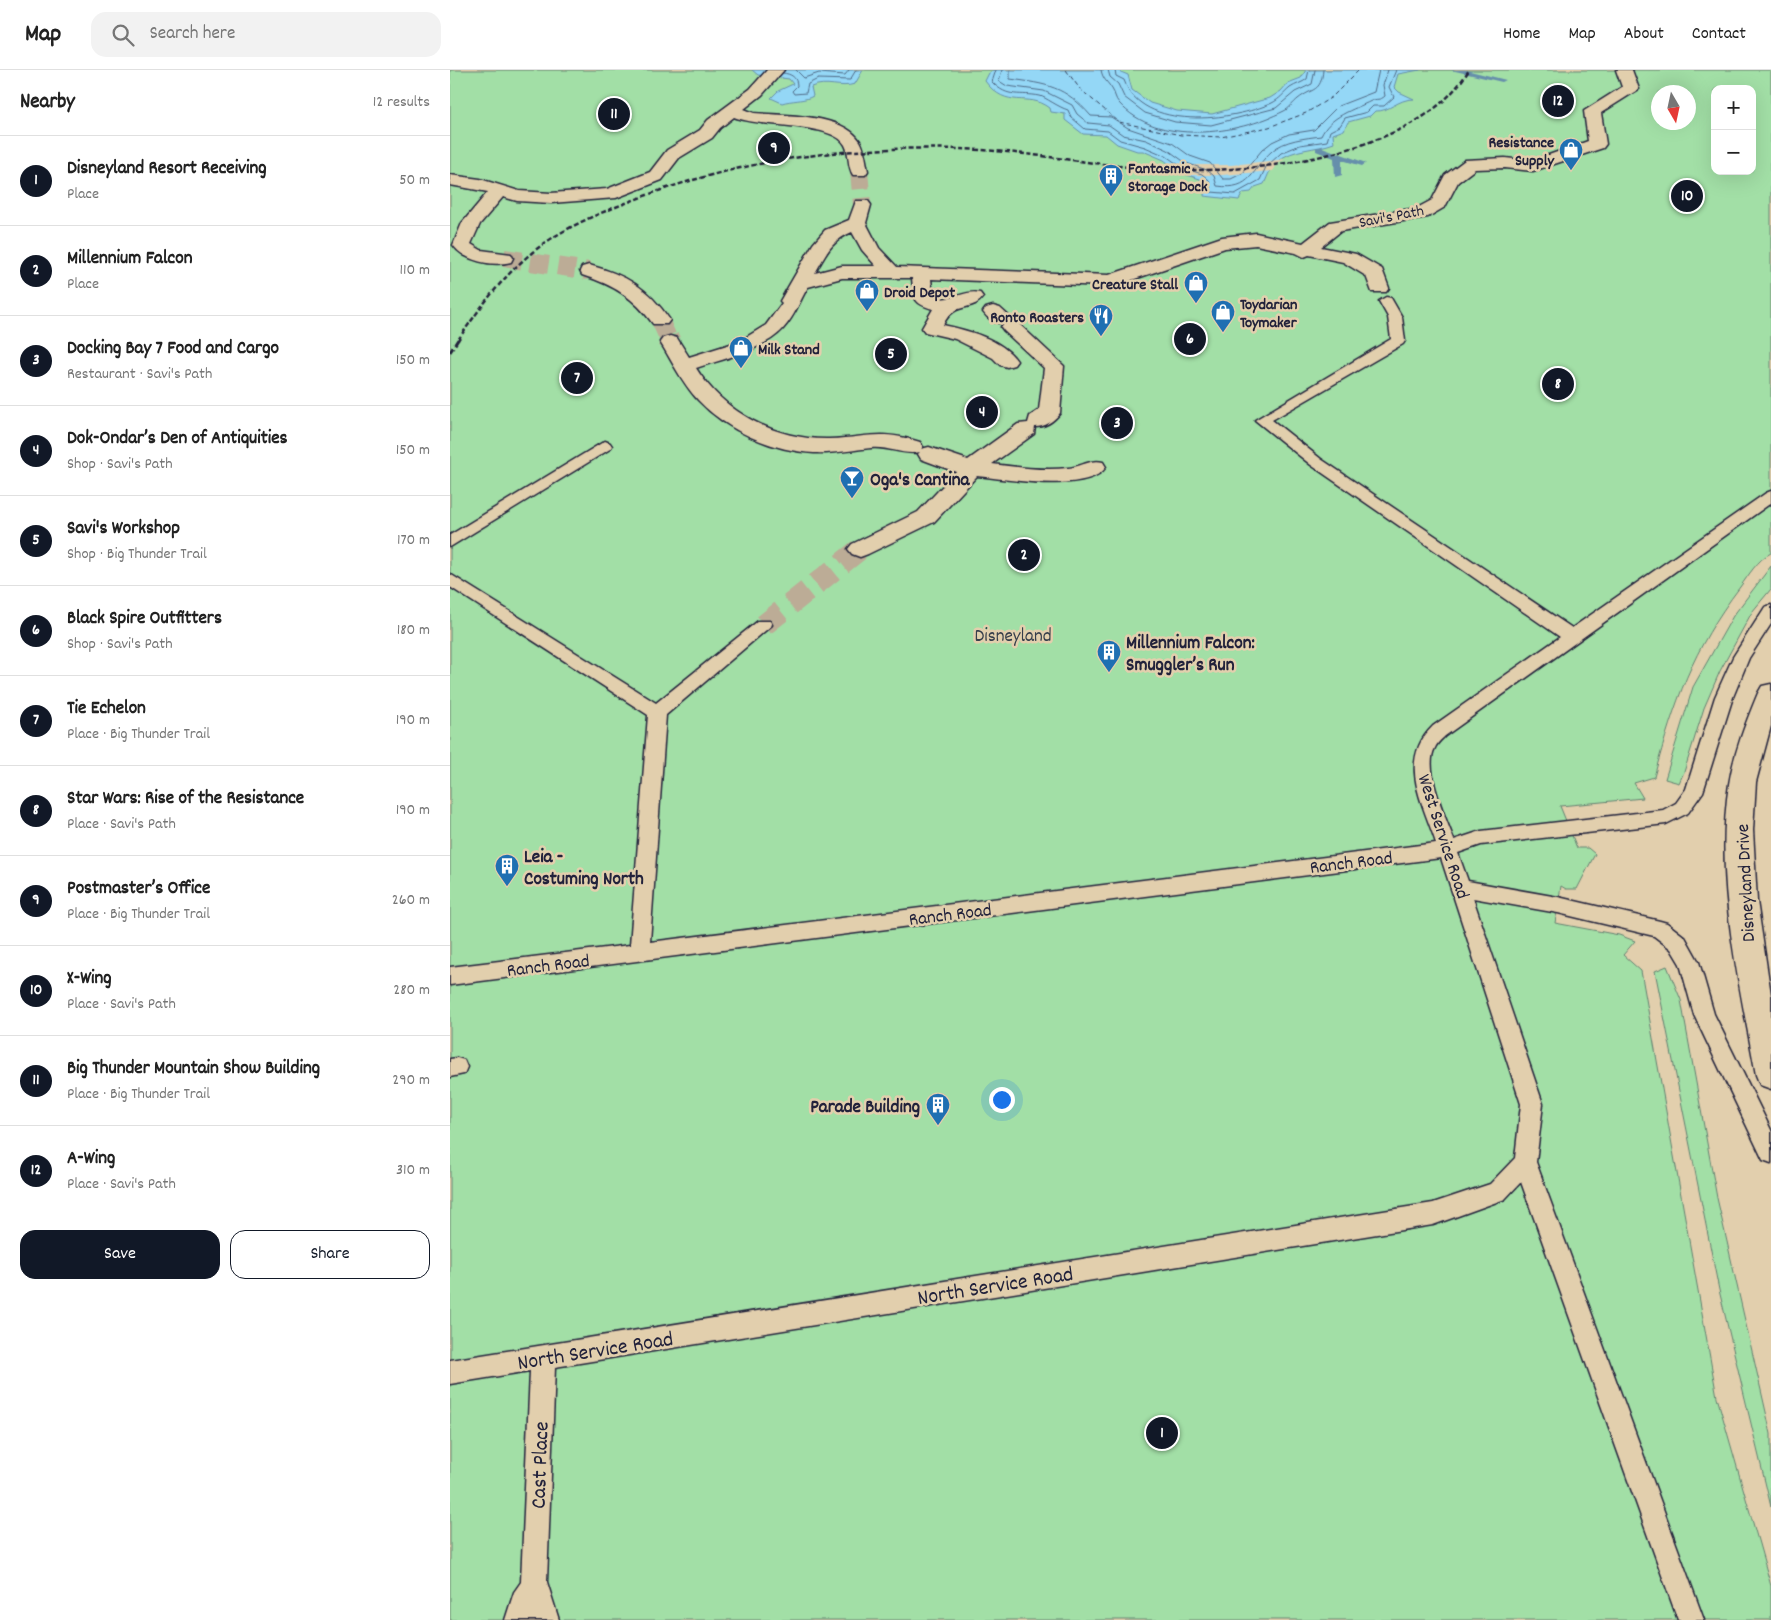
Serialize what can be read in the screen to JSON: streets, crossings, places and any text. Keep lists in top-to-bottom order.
{
  "streets": {
    "street": ["Savi's Path", "Disneyland Drive"],
    "lane": [
      "West Service Road",
      "Ranch Road",
      "North Service Road",
      "Cast Place"
    ]
  },
  "crossings": [
    ["West Service Road", "Ranch Road"],
    ["West Service Road", "North Service Road"],
    ["North Service Road", "Cast Place"]
  ],
  "parks": ["Disneyland"],
  "places": {
    "shop": [
      "Resistance Supply",
      "Creature Stall",
      "Droid Depot",
      "Toydarian Toymaker",
      "Milk Stand"
    ],
    "building": [
      "Fantasmic Storage Dock",
      "Millennium Falcon: Smuggler’s Run",
      "Leia - Costuming North",
      "Parade Building"
    ],
    "restaurant": ["Ronto Roasters"],
    "bar": ["Oga's Cantina"]
  },
  "north": "bottom",
  "page": {
    "header": "Map",
    "search": "Search here",
    "nav": [
      "Home",
      "Map",
      "About",
      "Contact"
    ],
    "heading": ["Nearby", "12 results"],
    "pins": [
      "12",
      "11",
      "9",
      "10",
      "6",
      "5",
      "7",
      "8",
      "4",
      "3",
      "2",
      "1"
    ],
    "map_buttons": ["+", "−"],
    "list": [
      {
        "mark": "1",
        "name": "Disneyland Resort Receiving",
        "note": "Place",
        "value": "50 m"
      },
      {
        "mark": "2",
        "name": "Millennium Falcon",
        "note": "Place",
        "value": "110 m"
      },
      {
        "mark": "3",
        "name": "Docking Bay 7 Food and Cargo",
        "note": "Restaurant · Savi's Path",
        "value": "150 m"
      },
      {
        "mark": "4",
        "name": "Dok-Ondar’s Den of Antiquities",
        "note": "Shop · Savi's Path",
        "value": "150 m"
      },
      {
        "mark": "5",
        "name": "Savi's Workshop",
        "note": "Shop · Big Thunder Trail",
        "value": "170 m"
      },
      {
        "mark": "6",
        "name": "Black Spire Outfitters",
        "note": "Shop · Savi's Path",
        "value": "180 m"
      },
      {
        "mark": "7",
        "name": "Tie Echelon",
        "note": "Place · Big Thunder Trail",
        "value": "190 m"
      },
      {
        "mark": "8",
        "name": "Star Wars: Rise of the Resistance",
        "note": "Place · Savi's Path",
        "value": "190 m"
      },
      {
        "mark": "9",
        "name": "Postmaster’s Office",
        "note": "Place · Big Thunder Trail",
        "value": "260 m"
      },
      {
        "mark": "10",
        "name": "X-Wing",
        "note": "Place · Savi's Path",
        "value": "280 m"
      },
      {
        "mark": "11",
        "name": "Big Thunder Mountain Show Building",
        "note": "Place · Big Thunder Trail",
        "value": "290 m"
      },
      {
        "mark": "12",
        "name": "A-Wing",
        "note": "Place · Savi's Path",
        "value": "310 m"
      }
    ],
    "buttons": ["Save", "Share"]
  }
}
